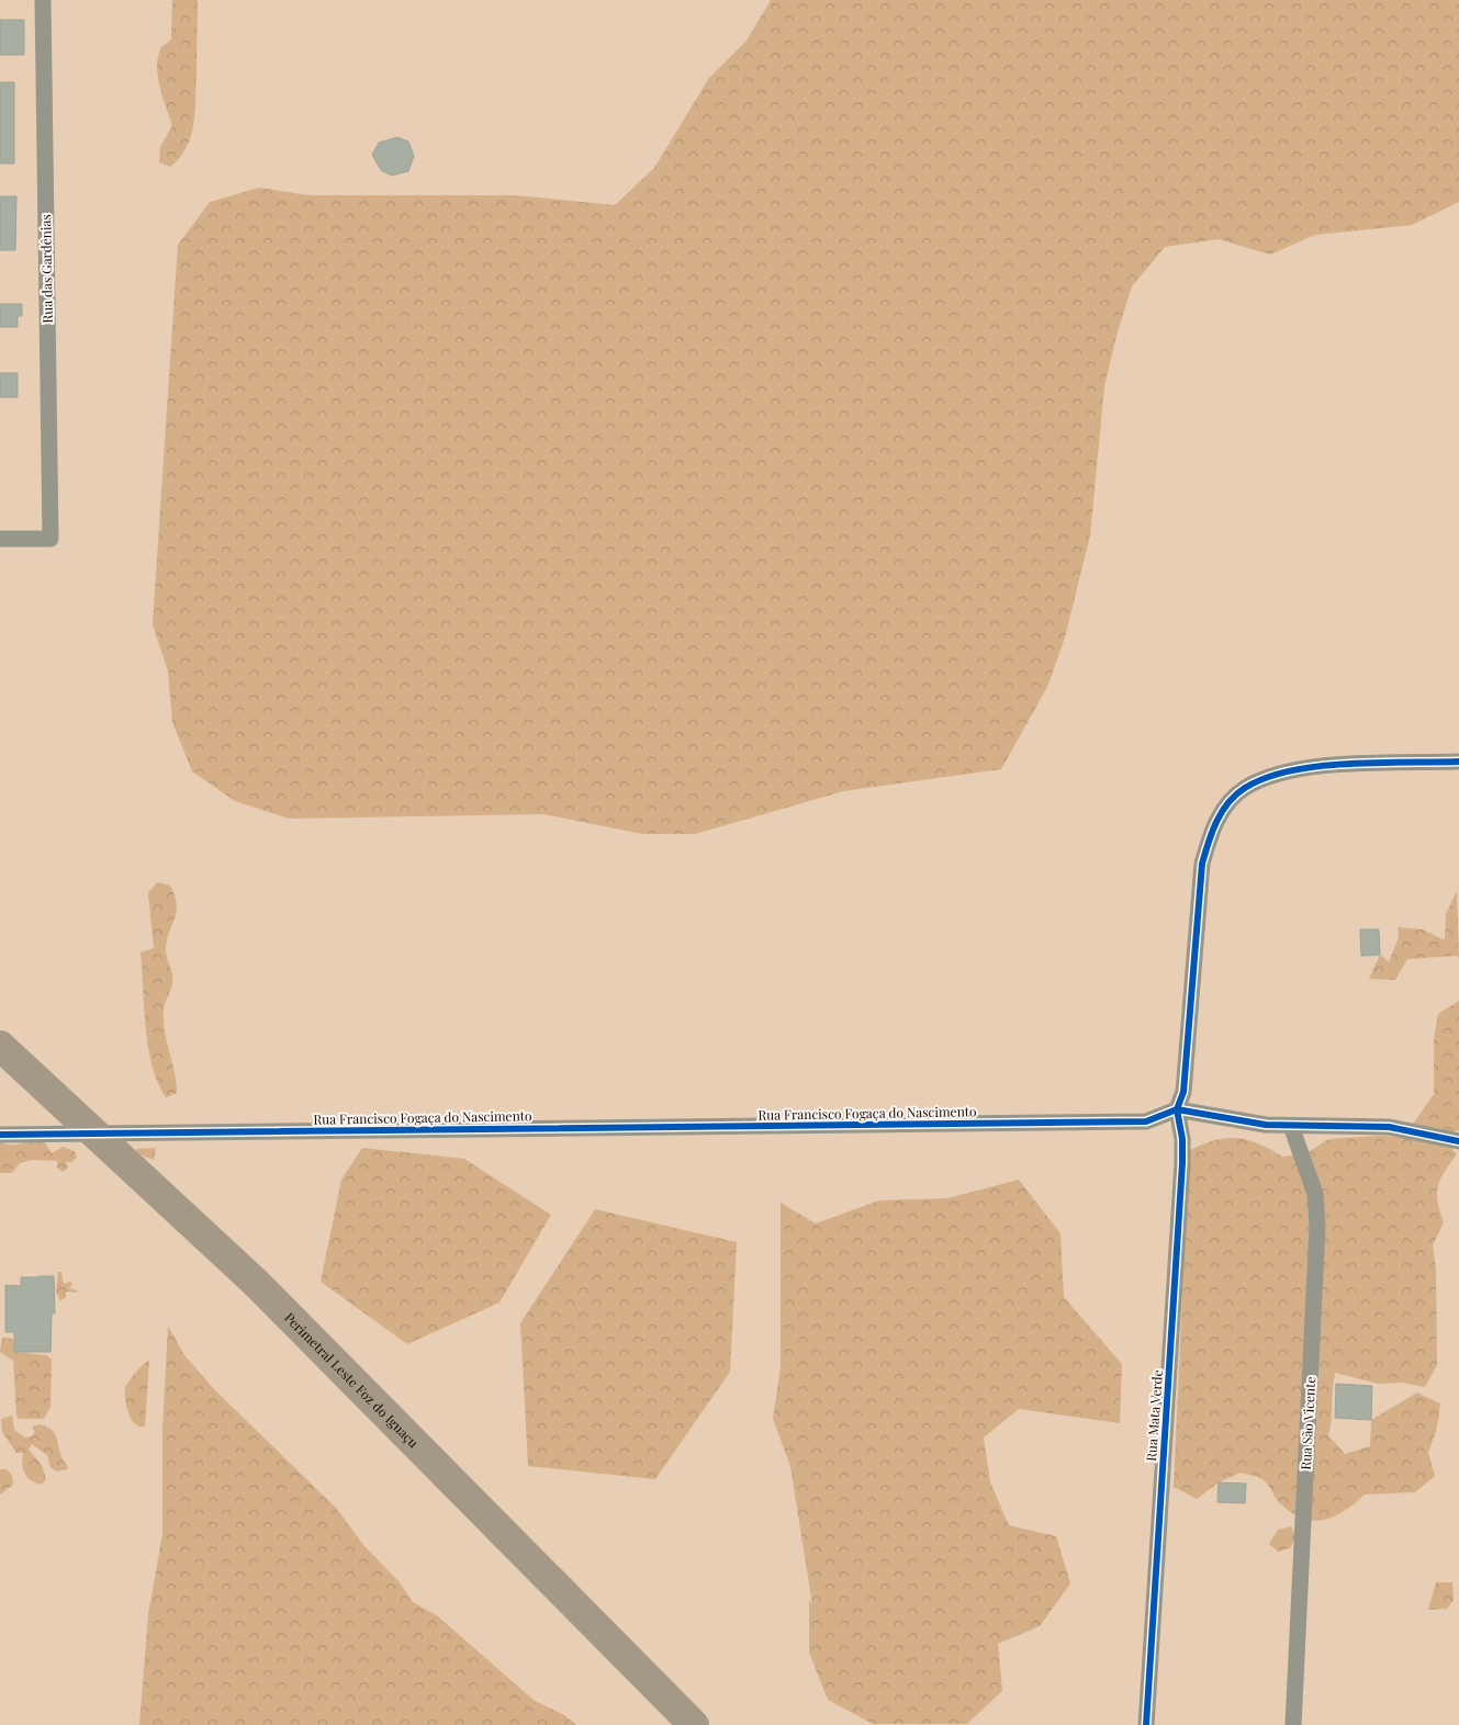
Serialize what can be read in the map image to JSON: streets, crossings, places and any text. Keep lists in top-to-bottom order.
{
  "streets": {
    "highway": ["Perimetral Leste Foz do Iguaçu"],
    "street": [
      "Rua das Gardênias",
      "Rua Francisco Fogaça do Nascimento",
      "Rua Mata Verde",
      "Rua São Vicente"
    ]
  },
  "crossings": [
    ["Rua Francisco Fogaça do Nascimento", "Perimetral Leste Foz do Iguaçu"],
    ["Rua Francisco Fogaça do Nascimento", "Rua Mata Verde"]
  ]
}
